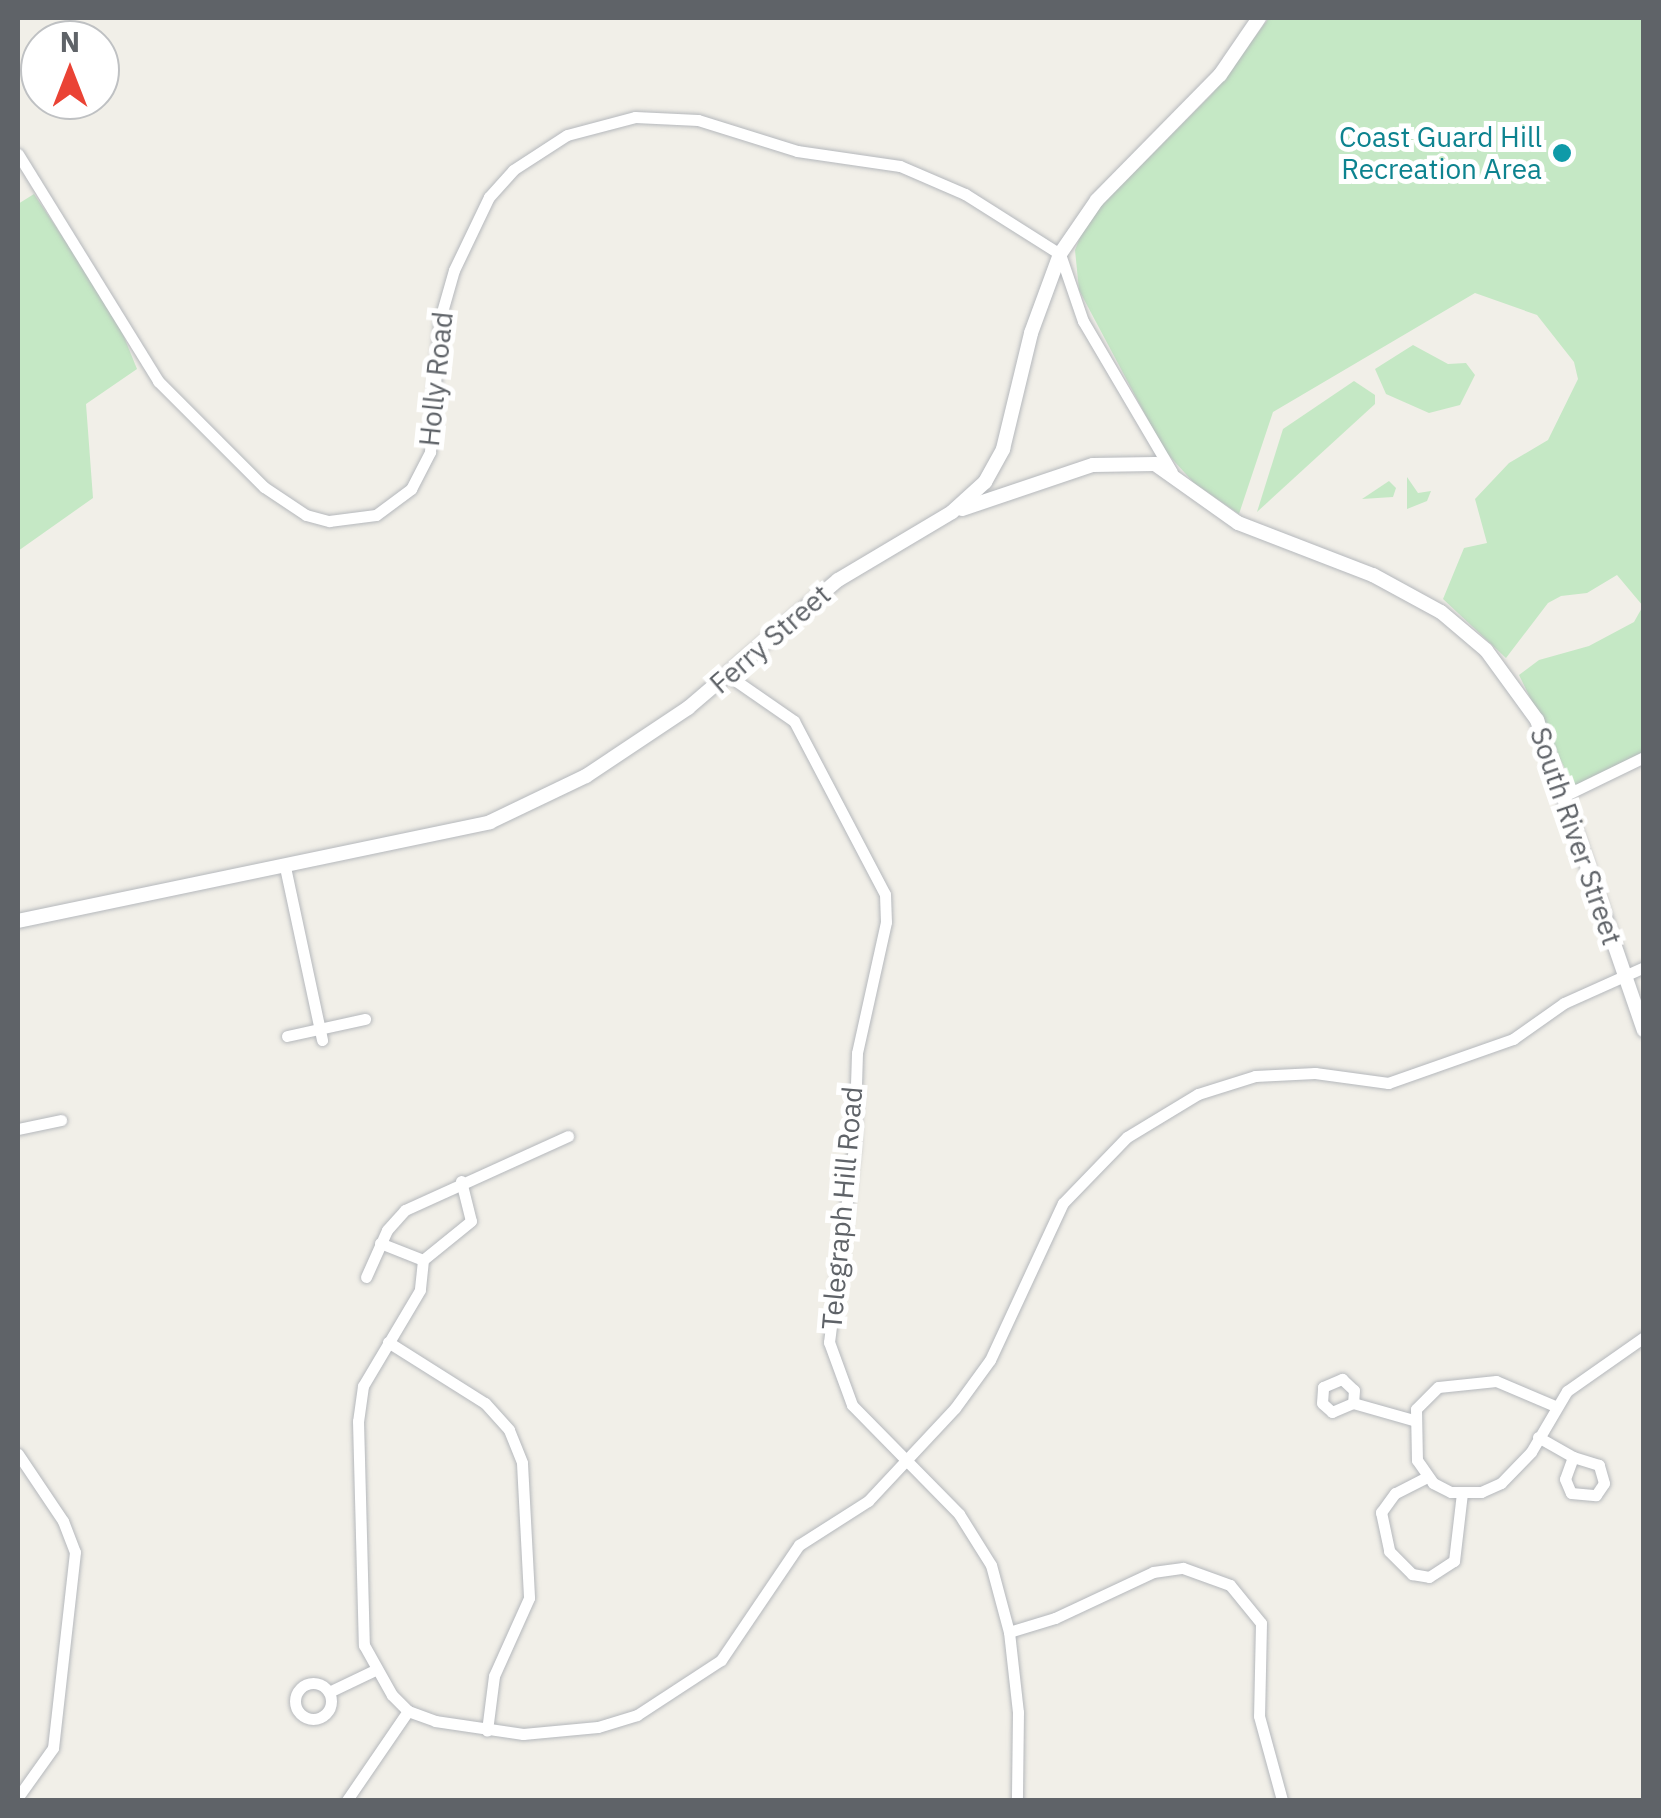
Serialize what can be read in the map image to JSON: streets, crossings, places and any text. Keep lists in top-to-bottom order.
{
  "streets": {
    "street": [
      "Holly Road",
      "Ferry Street",
      "South River Street",
      "Telegraph Hill Road"
    ]
  },
  "crossings": [
    ["Holly Road", "Ferry Street"],
    ["Holly Road", "South River Street"],
    ["Ferry Street", "South River Street"],
    ["Ferry Street", "Telegraph Hill Road"]
  ],
  "places": ["Coast Guard Hill Recreation Area"],
  "north": "top"
}
